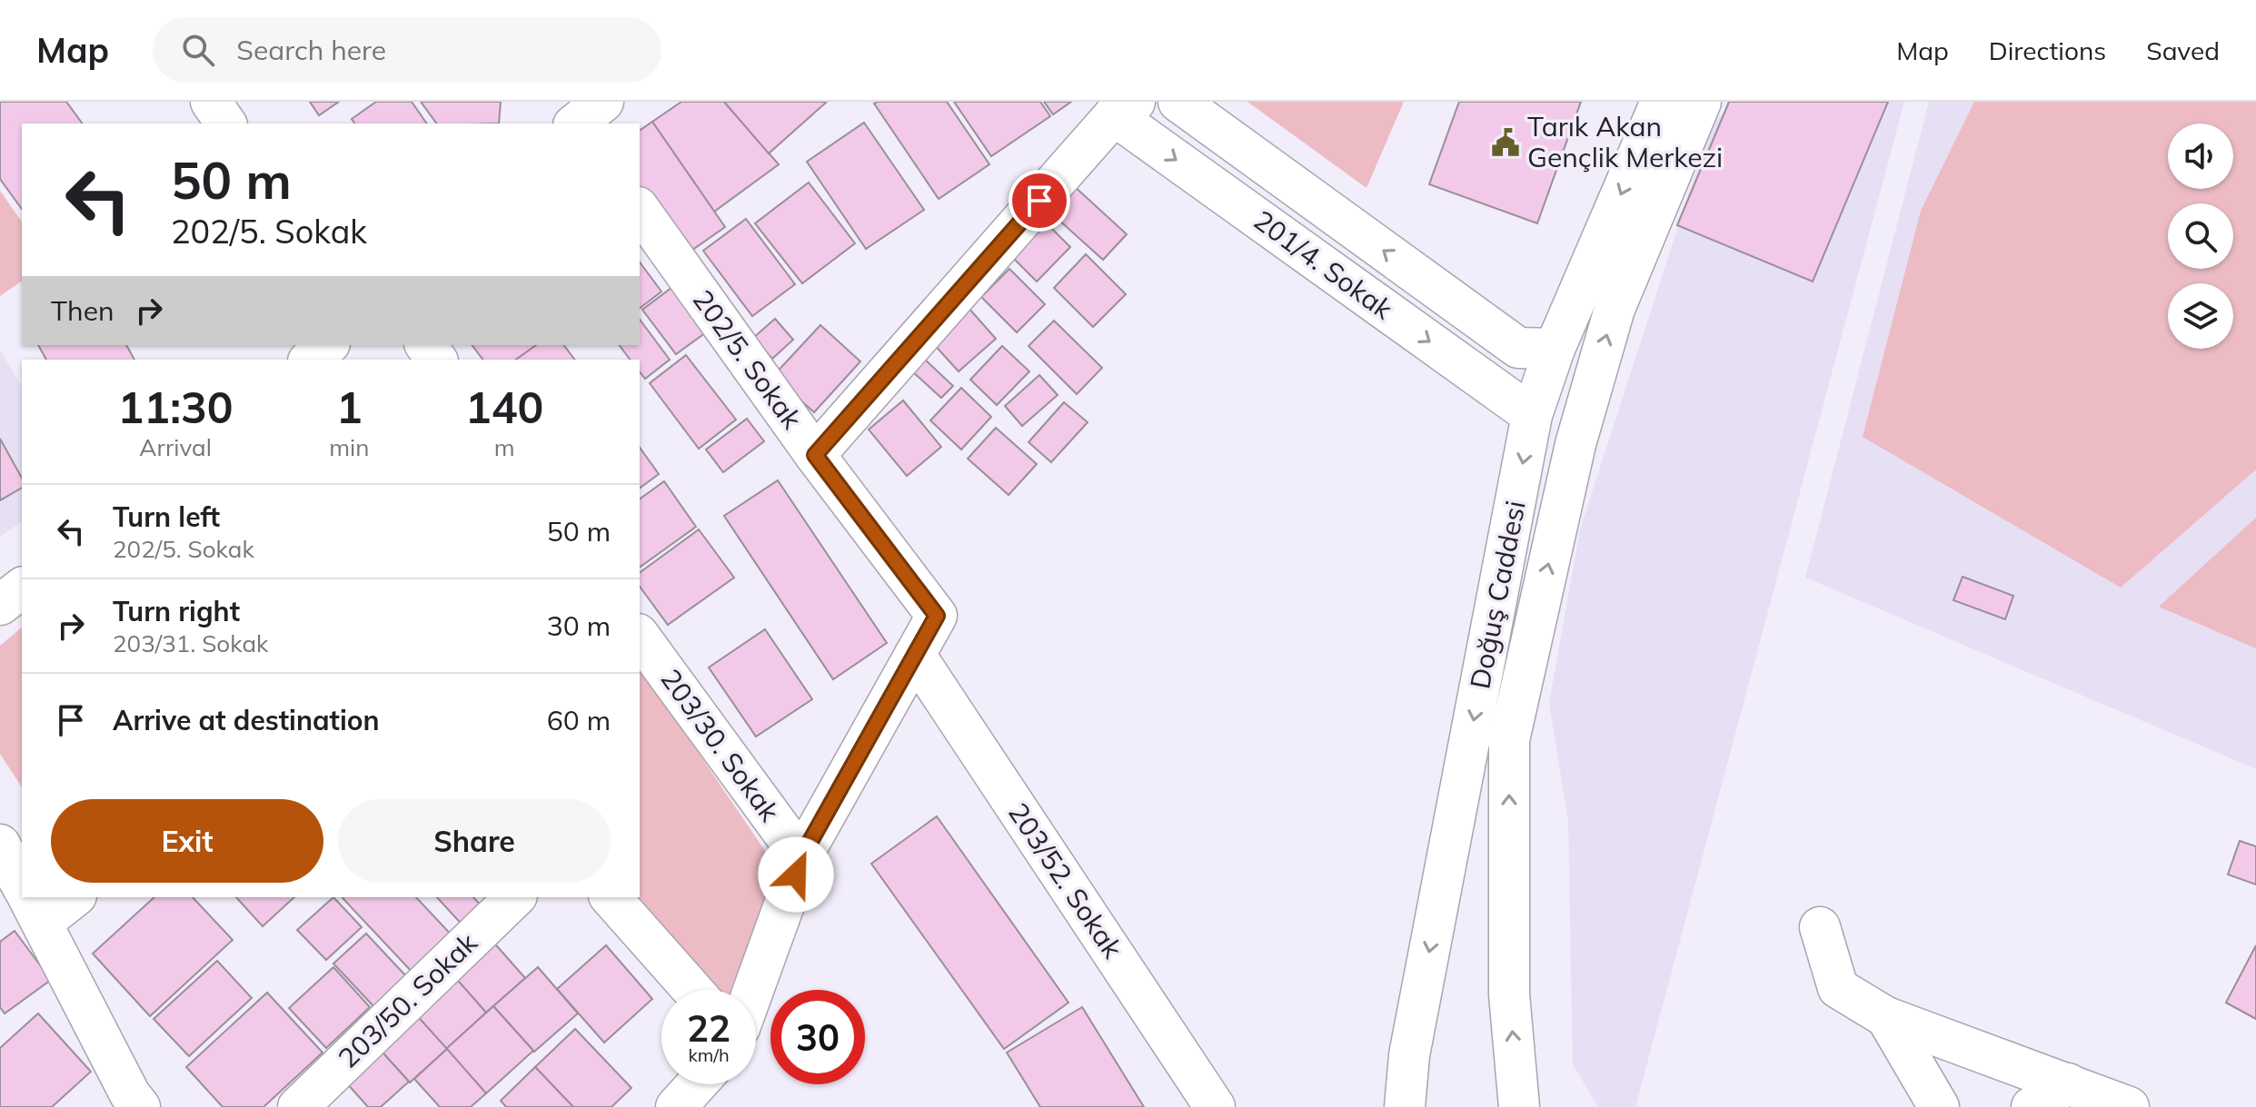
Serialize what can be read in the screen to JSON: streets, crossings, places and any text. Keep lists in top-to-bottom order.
{
  "streets": {
    "street": [
      "201/4. Sokak",
      "202/5. Sokak",
      "Doğuş Caddesi",
      "203/30. Sokak",
      "203/52. Sokak",
      "203/50. Sokak"
    ]
  },
  "crossings": [
    ["201/4. Sokak", "Doğuş Caddesi"],
    ["202/5. Sokak", "203/52. Sokak"]
  ],
  "places": {
    "public building": ["Tarık Akan Gençlik Merkezi"]
  },
  "page": {
    "header": "Map",
    "search": "Search here",
    "nav": ["Map", "Directions", "Saved"],
    "turn": ["50 m", "202/5. Sokak"],
    "then": "Then",
    "eta": [
      "11:30",
      "Arrival",
      "1",
      "min",
      "140",
      "m"
    ],
    "list": [
      {
        "name": "Turn left",
        "note": "202/5. Sokak",
        "value": "50 m"
      },
      {
        "name": "Turn right",
        "note": "203/31. Sokak",
        "value": "30 m"
      },
      {
        "name": "Arrive at destination",
        "value": "60 m"
      }
    ],
    "buttons": ["Exit", "Share"],
    "speed": "22 km/h",
    "limit": "30"
  }
}
